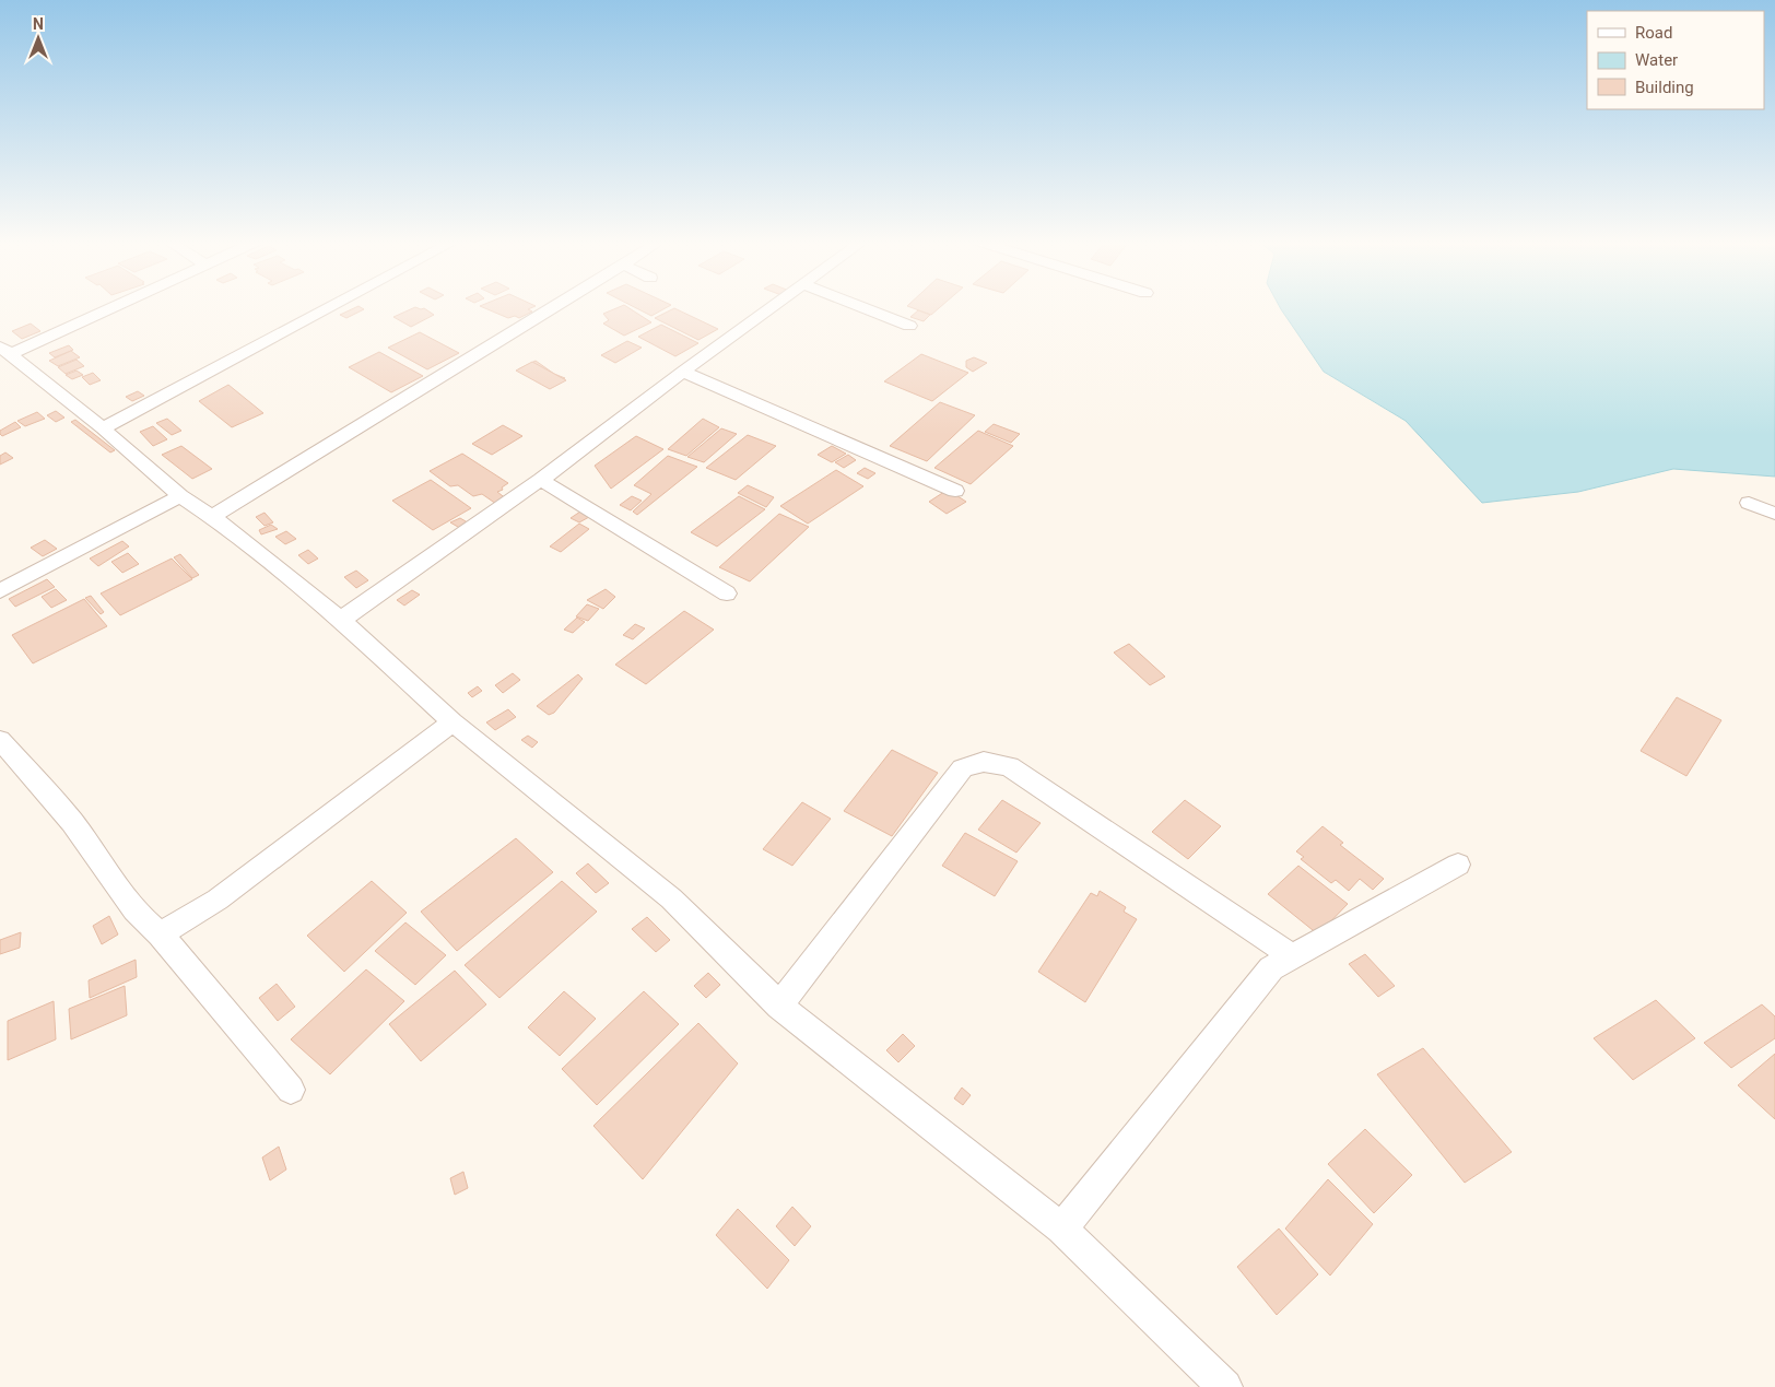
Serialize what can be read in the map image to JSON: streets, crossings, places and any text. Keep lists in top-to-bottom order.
{
  "legend": ["Road", "Water", "Building"],
  "north": "top"
}
